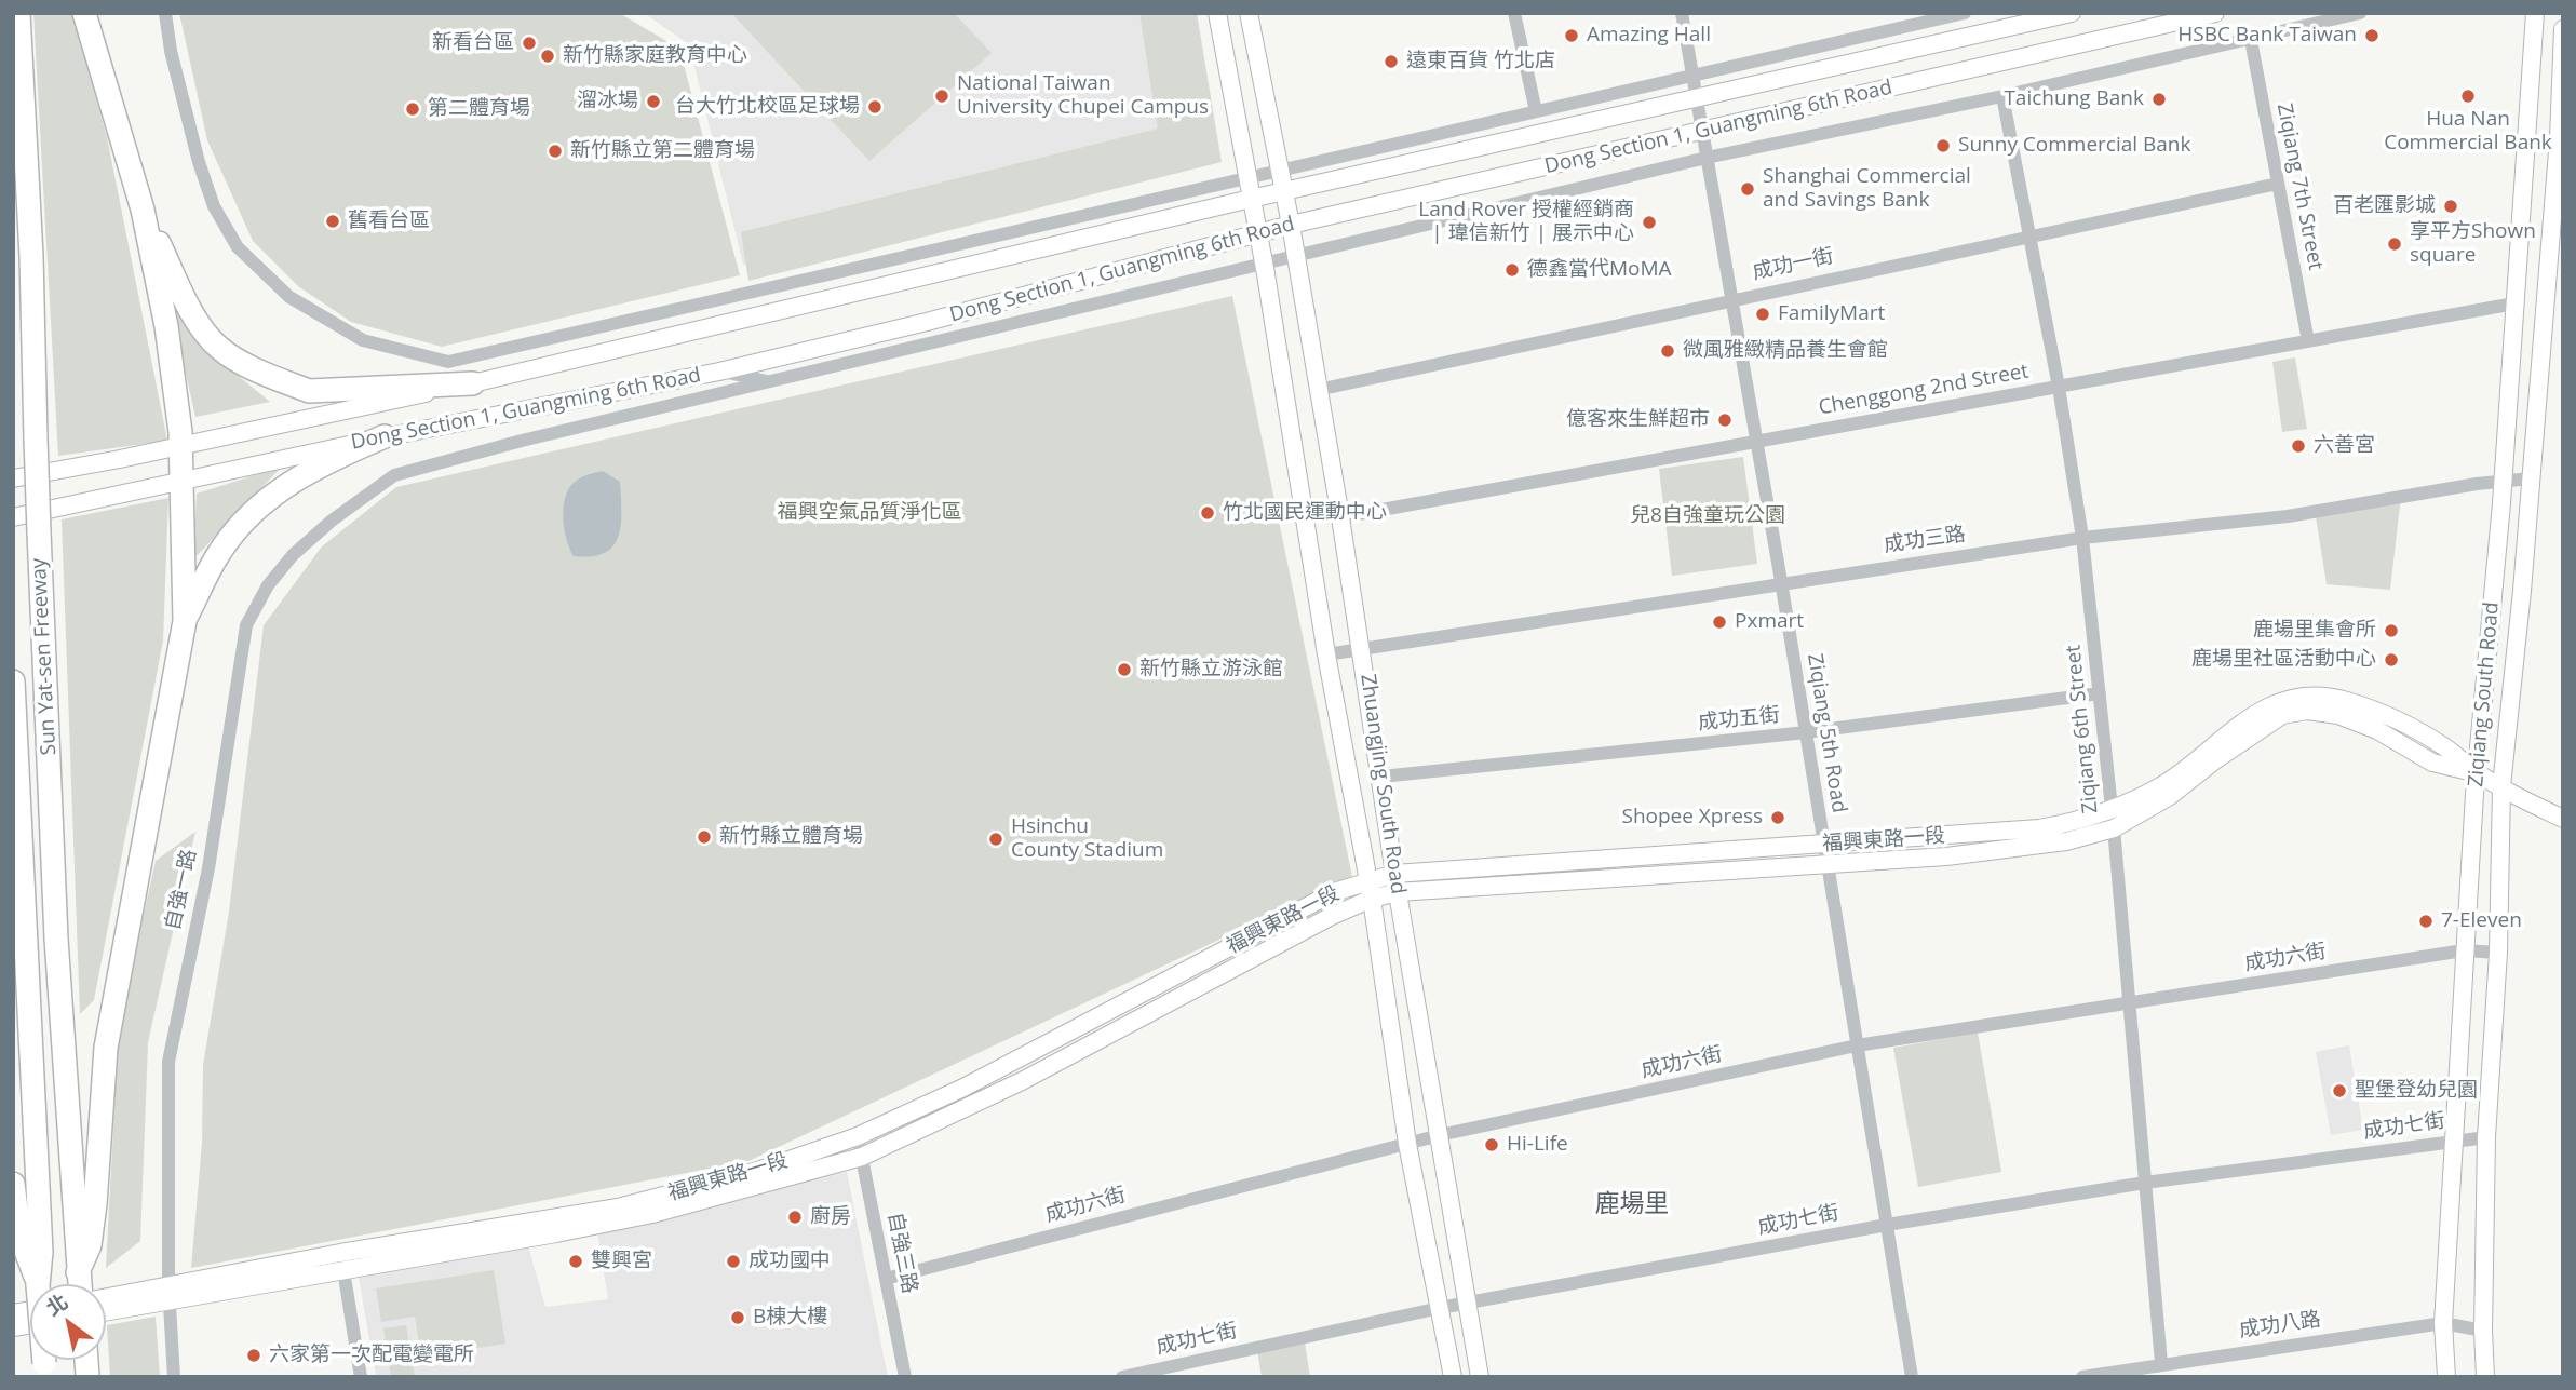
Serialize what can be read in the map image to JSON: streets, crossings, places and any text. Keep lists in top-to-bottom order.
{
  "streets": {
    "highway": ["Sun Yat-sen Freeway"],
    "street": [
      "Dong Section 1, Guangming 6th Road",
      "Ziqiang 7th Street",
      "成功一街",
      "Chenggong 2nd Street",
      "成功三路",
      "Ziqiang South Road",
      "成功五街",
      "Ziqiang 6th Street",
      "Ziqiang 5th Road",
      "Zhuangjing South Road",
      "福興東路一段",
      "自強一路",
      "成功六街",
      "成功七街",
      "自強三路",
      "成功八路"
    ]
  },
  "crossings": [
    ["Dong Section 1, Guangming 6th Road", "Ziqiang 7th Street"],
    ["Dong Section 1, Guangming 6th Road", "Sun Yat-sen Freeway"],
    ["Dong Section 1, Guangming 6th Road", "Ziqiang 6th Street"],
    ["Dong Section 1, Guangming 6th Road", "Ziqiang 5th Road"],
    ["Dong Section 1, Guangming 6th Road", "Zhuangjing South Road"],
    ["Dong Section 1, Guangming 6th Road", "自強一路"],
    ["Ziqiang 7th Street", "成功一街"],
    ["Ziqiang 7th Street", "Chenggong 2nd Street"],
    ["成功一街", "Ziqiang 6th Street"],
    ["成功一街", "Ziqiang 5th Road"],
    ["成功一街", "Zhuangjing South Road"],
    ["Chenggong 2nd Street", "Ziqiang South Road"],
    ["Chenggong 2nd Street", "Ziqiang 6th Street"],
    ["Chenggong 2nd Street", "Ziqiang 5th Road"],
    ["Chenggong 2nd Street", "Zhuangjing South Road"],
    ["成功三路", "Ziqiang South Road"],
    ["成功三路", "Ziqiang 6th Street"],
    ["成功三路", "Ziqiang 5th Road"],
    ["成功三路", "Zhuangjing South Road"],
    ["Ziqiang South Road", "福興東路一段"],
    ["Ziqiang South Road", "成功六街"],
    ["Ziqiang South Road", "成功七街"],
    ["Ziqiang South Road", "成功八路"],
    ["成功五街", "Ziqiang 6th Street"],
    ["成功五街", "Ziqiang 5th Road"],
    ["成功五街", "Zhuangjing South Road"],
    ["Ziqiang 6th Street", "福興東路一段"],
    ["Ziqiang 6th Street", "成功六街"],
    ["Ziqiang 6th Street", "成功七街"],
    ["Ziqiang 6th Street", "成功八路"],
    ["Ziqiang 5th Road", "福興東路一段"],
    ["Ziqiang 5th Road", "成功六街"],
    ["Ziqiang 5th Road", "成功七街"],
    ["Zhuangjing South Road", "福興東路一段"],
    ["Zhuangjing South Road", "成功六街"],
    ["Zhuangjing South Road", "成功七街"],
    ["福興東路一段", "自強一路"],
    ["福興東路一段", "自強三路"],
    ["成功六街", "自強三路"]
  ],
  "districts": ["鹿場里"],
  "parks": ["福興空氣品質淨化區", "兒8自強童玩公園"],
  "places": [
    "Amazing Hall",
    "HSBC Bank Taiwan",
    "新看台區",
    "新竹縣家庭教育中心",
    "遠東百貨 竹北店",
    "National Taiwan University Chupei Campus",
    "Hua Nan Commercial Bank",
    "Taichung Bank",
    "溜冰場",
    "台大竹北校區足球場",
    "第二體育場",
    "Sunny Commercial Bank",
    "新竹縣立第二體育場",
    "Shanghai Commercial and Savings Bank",
    "百老匯影城",
    "舊看台區",
    "Land Rover 授權經銷商 | 瑋信新竹 | 展示中心",
    "享平方Shown square",
    "德鑫當代MoMA",
    "FamilyMart",
    "微風雅緻精品養生會館",
    "億客來生鮮超市",
    "六善宮",
    "竹北國民運動中心",
    "Pxmart",
    "鹿場里集會所",
    "鹿場里社區活動中心",
    "新竹縣立游泳館",
    "Shopee Xpress",
    "新竹縣立體育場",
    "Hsinchu County Stadium",
    "7-Eleven",
    "聖堡登幼兒園",
    "Hi-Life",
    "廚房",
    "雙興宮",
    "成功國中",
    "B棟大樓",
    "六家第一次配電變電所"
  ],
  "north": "top left"
}
